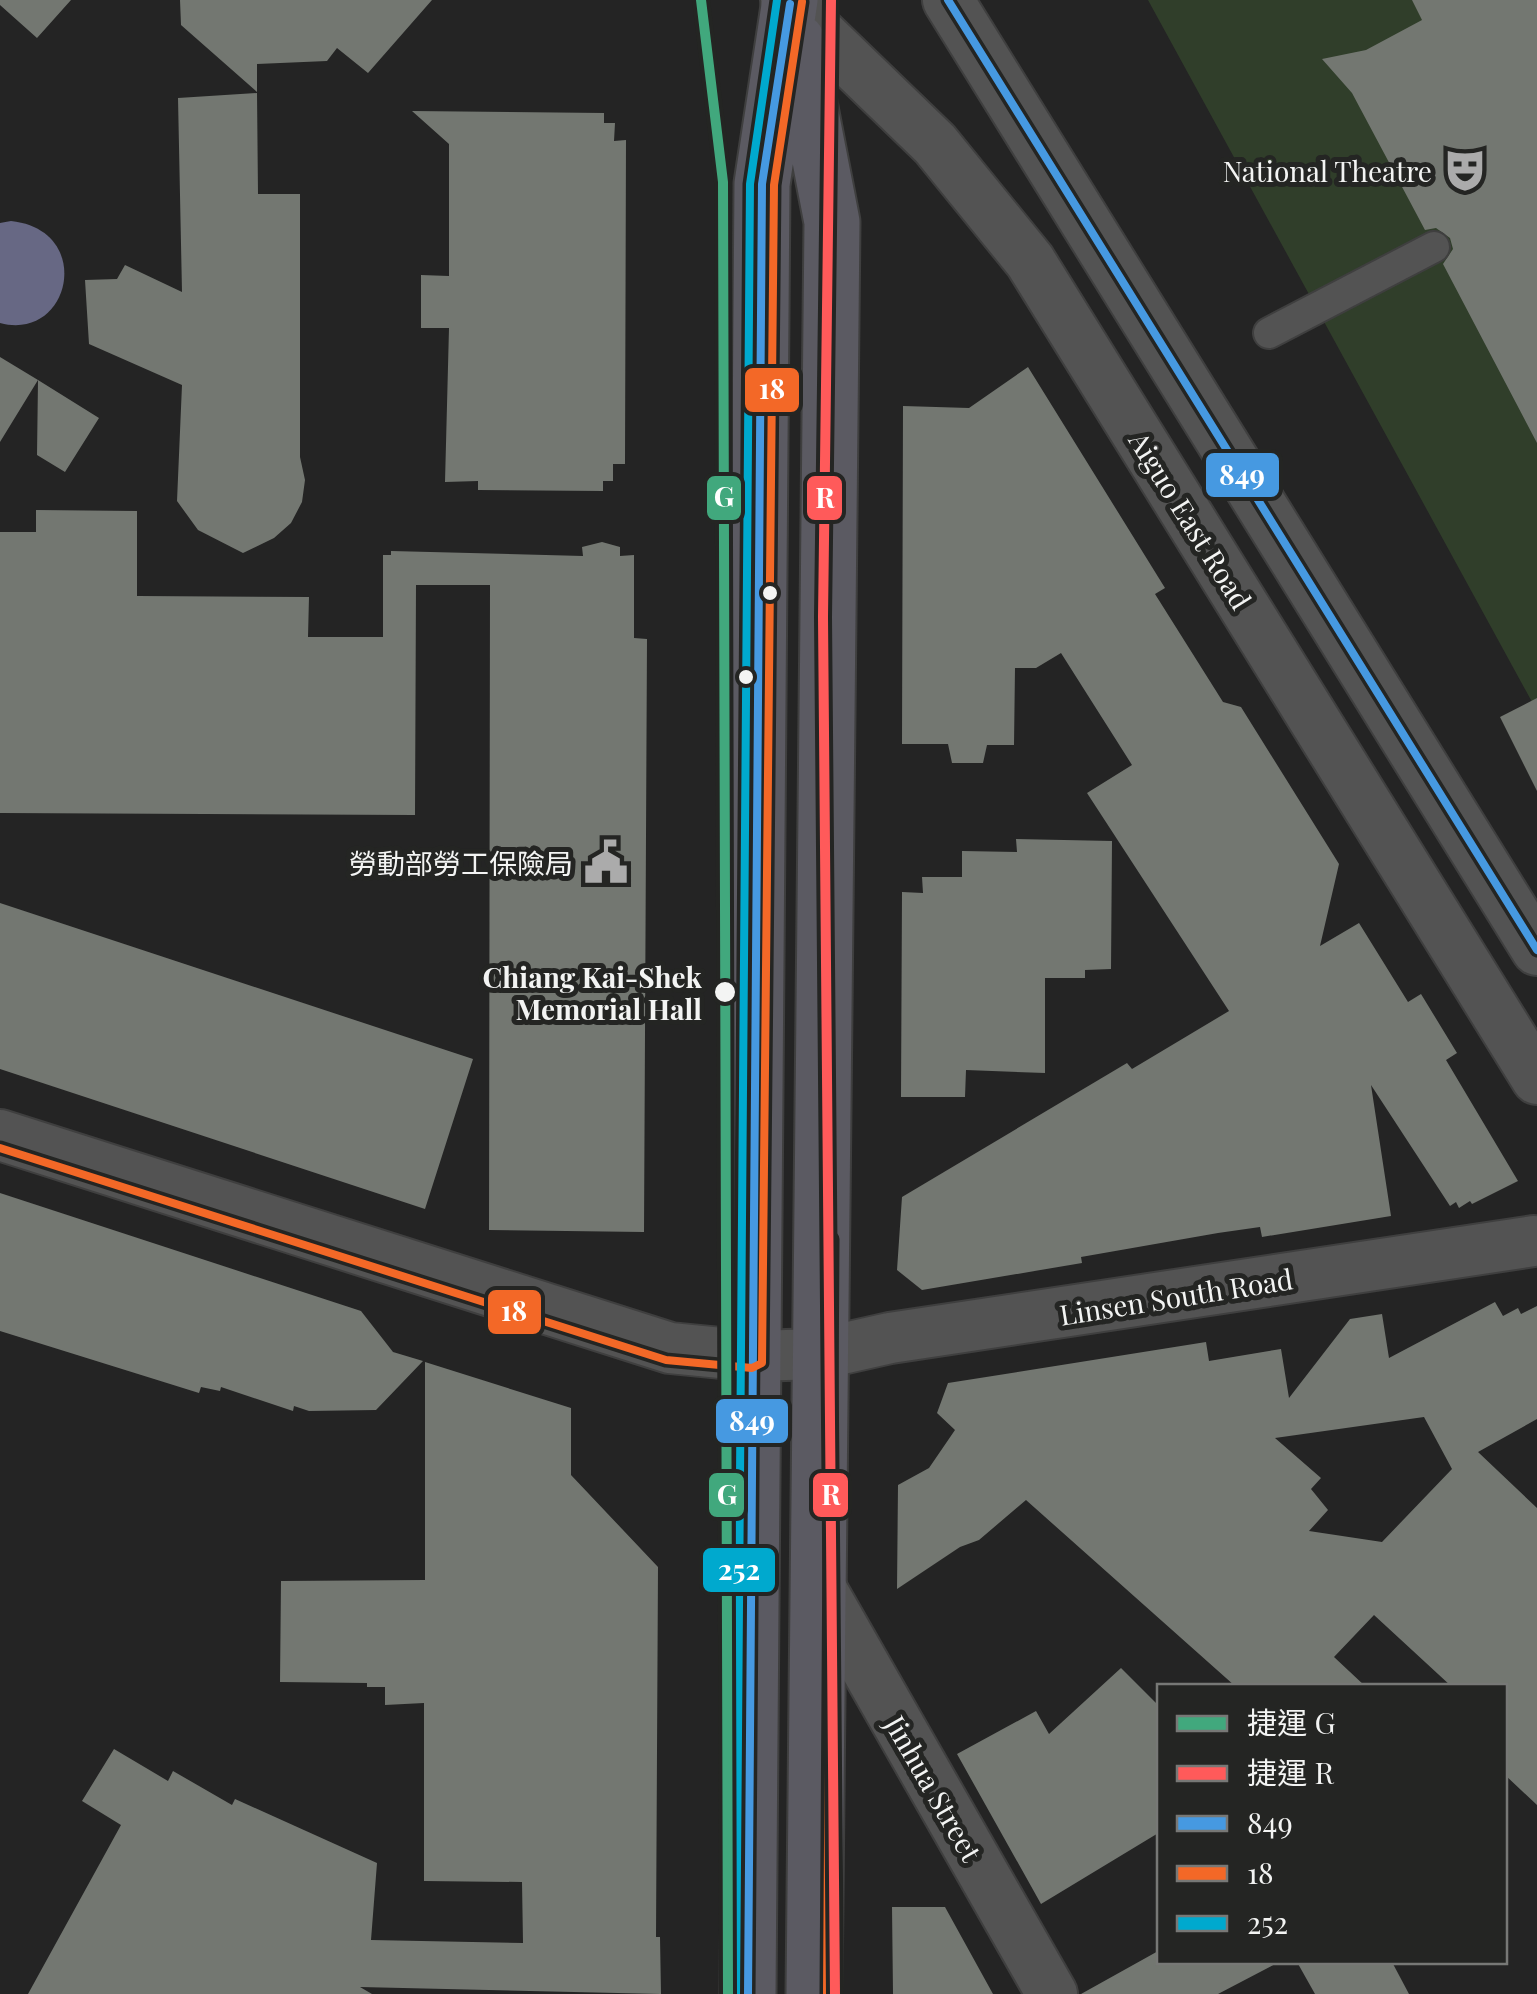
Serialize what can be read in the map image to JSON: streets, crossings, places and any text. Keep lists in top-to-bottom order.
{
  "streets": {
    "street": ["Aiguo East Road", "Linsen South Road", "Jinhua Street"]
  },
  "places": {
    "theatre": ["National Theatre"],
    "public building": ["勞動部勞工保險局"],
    "other": ["Chiang Kai-Shek Memorial Hall"]
  },
  "lines": [
    "metro line G",
    "metro line R",
    "transit line 849",
    "transit line 252",
    "transit line 18"
  ],
  "legend": [
    "捷運 G",
    "捷運 R",
    "849",
    "18",
    "252"
  ]
}
